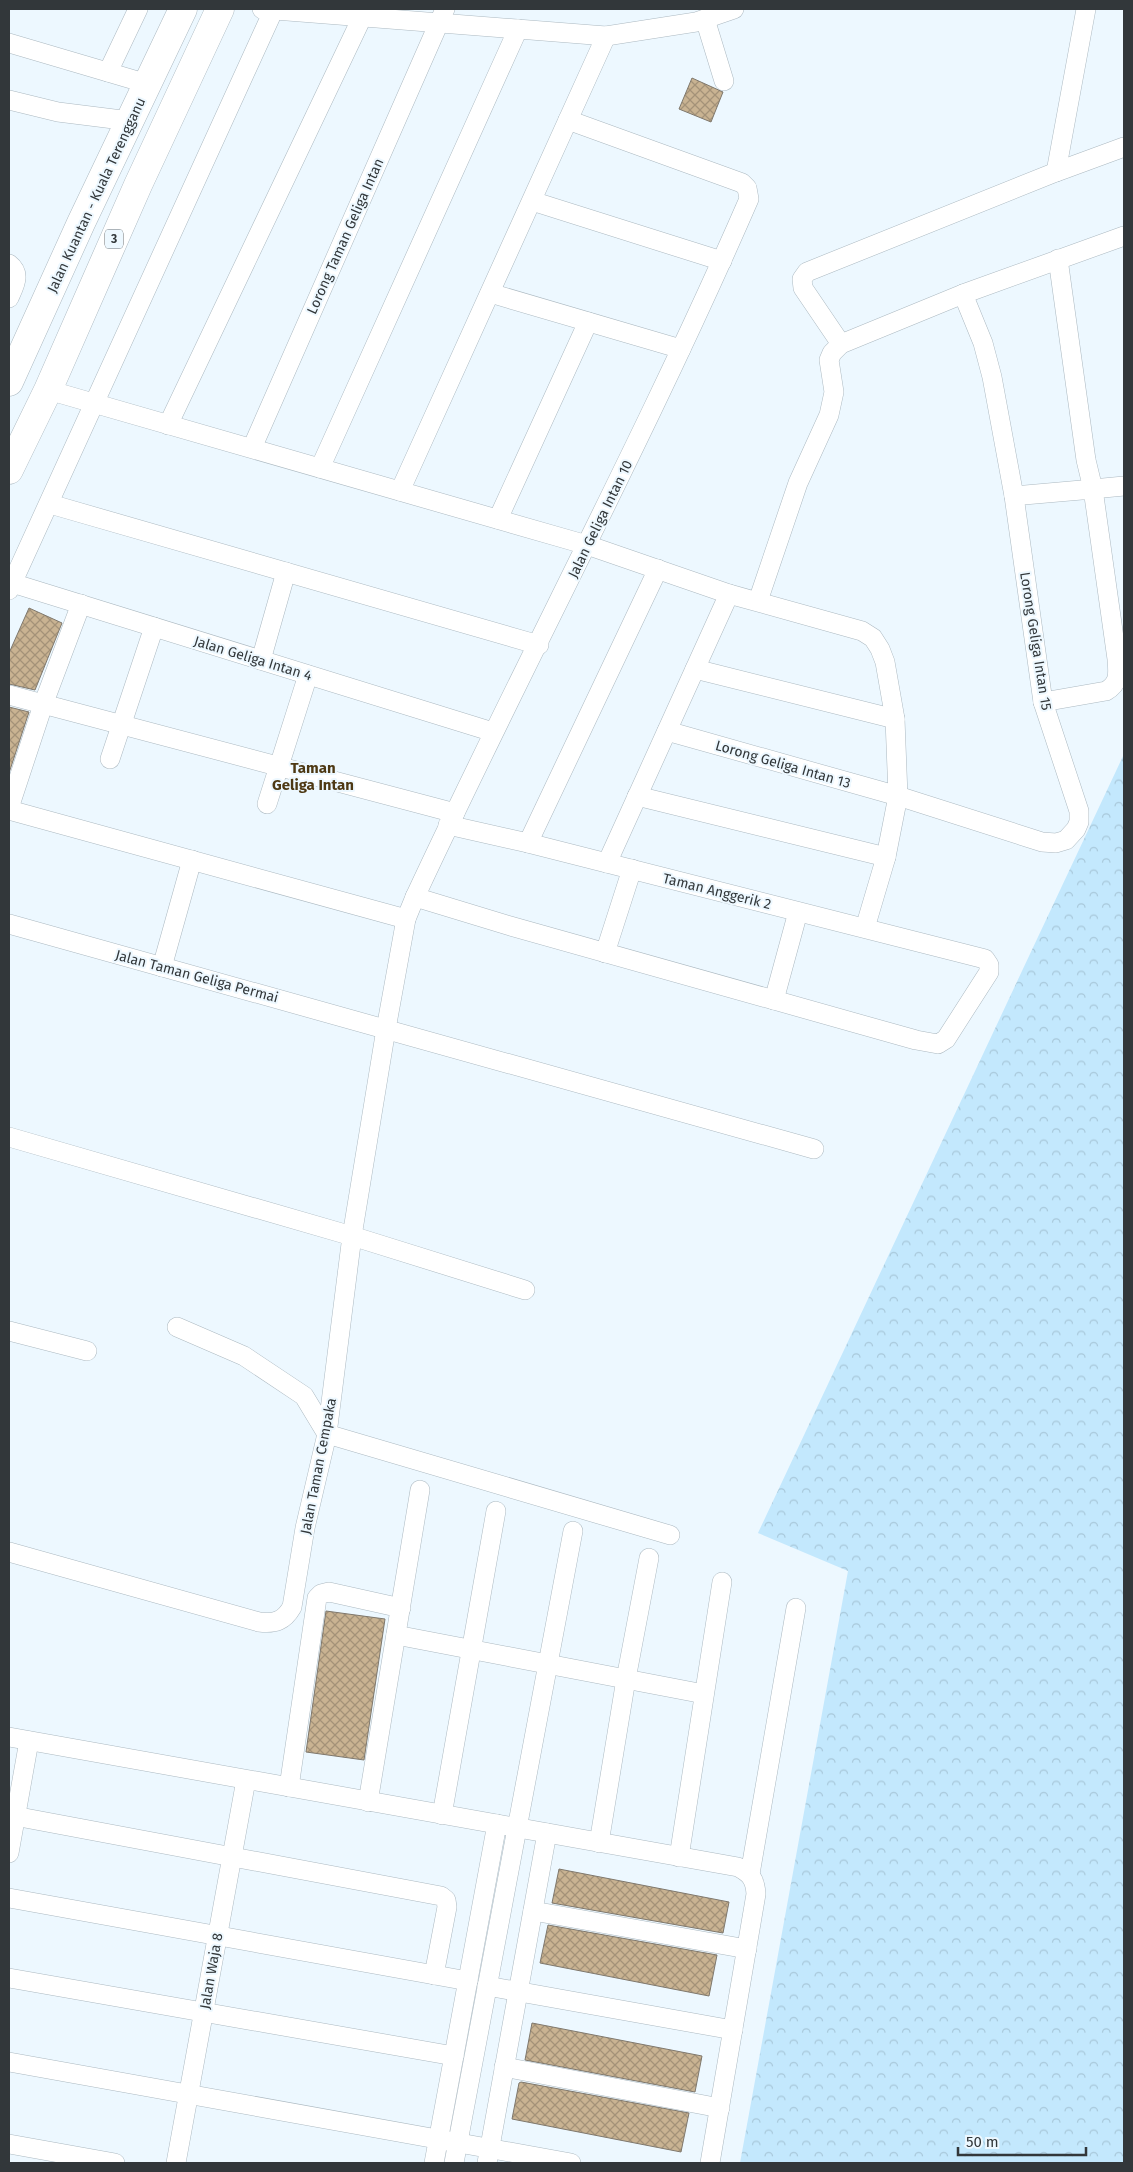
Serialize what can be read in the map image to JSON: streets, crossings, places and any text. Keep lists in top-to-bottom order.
{
  "streets": {
    "highway": ["Jalan Kuantan - Kuala Terengganu", "3"],
    "street": [
      "Lorong Taman Geliga Intan",
      "Jalan Geliga Intan 10",
      "Lorong Geliga Intan 15",
      "Jalan Geliga Intan 4",
      "Lorong Geliga Intan 13",
      "Taman Anggerik 2",
      "Jalan Taman Geliga Permai",
      "Jalan Taman Cempaka",
      "Jalan Waja 8"
    ]
  },
  "crossings": [
    ["Jalan Geliga Intan 10", "Jalan Geliga Intan 4"],
    ["Jalan Geliga Intan 10", "Taman Anggerik 2"],
    ["Jalan Geliga Intan 10", "Jalan Taman Geliga Permai"],
    ["Jalan Geliga Intan 10", "Jalan Taman Cempaka"],
    ["Lorong Geliga Intan 15", "Lorong Geliga Intan 13"],
    ["Jalan Taman Geliga Permai", "Jalan Taman Cempaka"]
  ],
  "districts": ["Taman Geliga Intan"],
  "scale_bar": "50 m"
}
